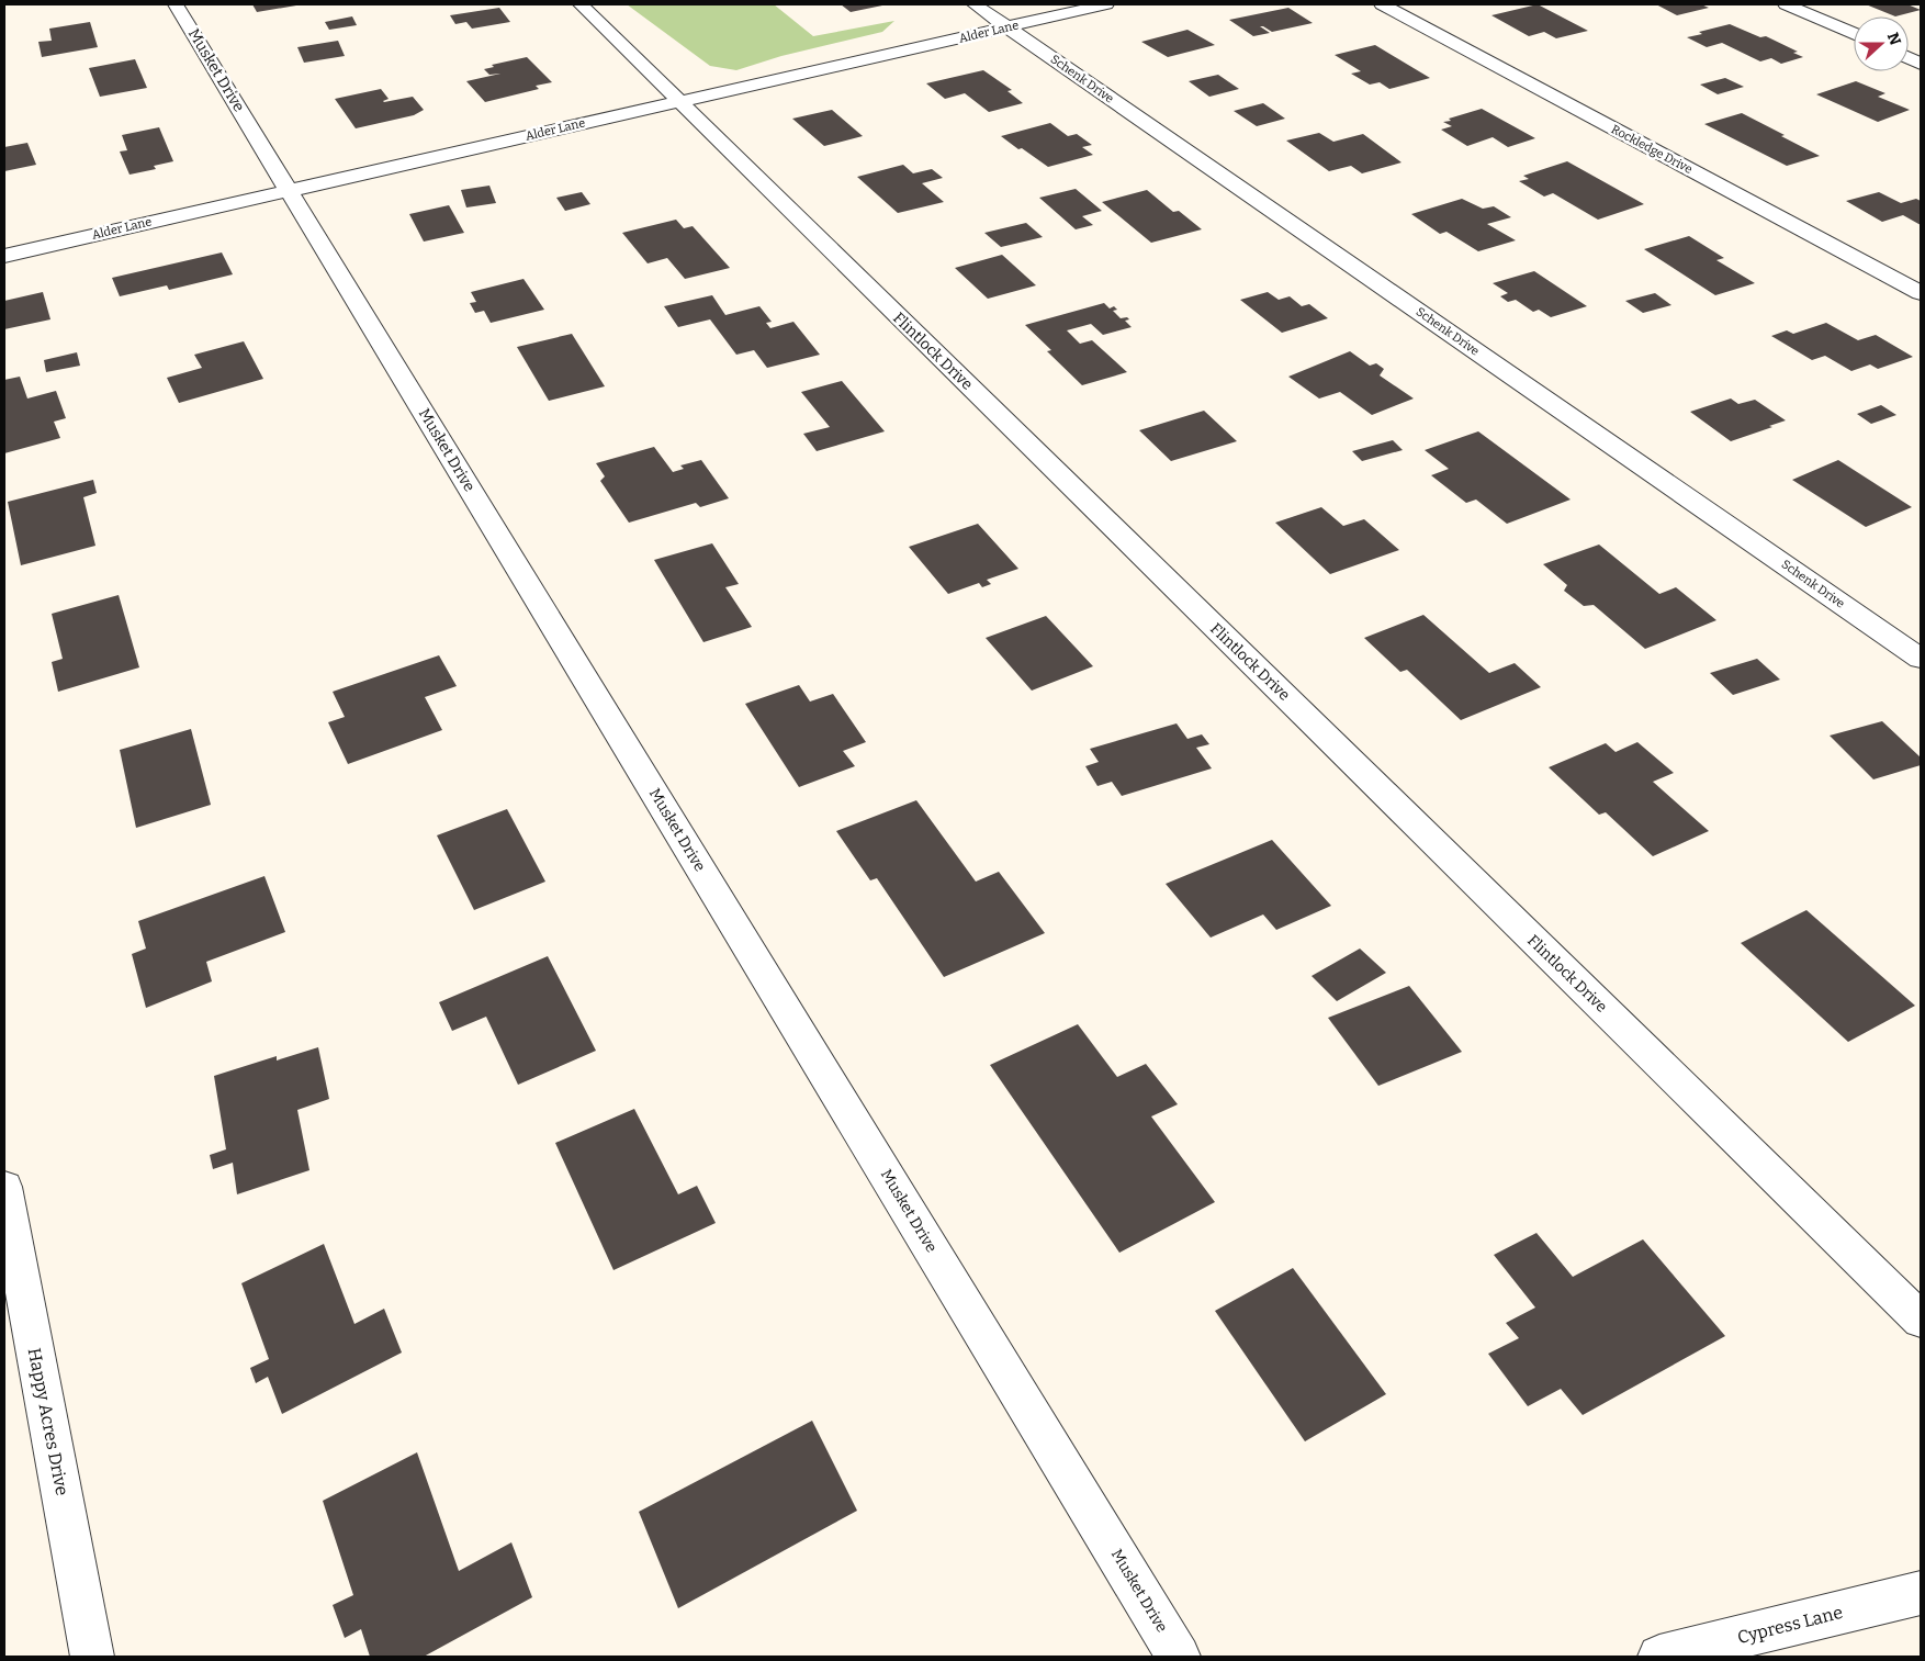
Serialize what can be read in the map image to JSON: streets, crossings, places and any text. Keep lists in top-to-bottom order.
{
  "streets": {
    "street": [
      "Alder Lane",
      "Musket Drive",
      "Schenk Drive",
      "Rockledge Drive",
      "Flintlock Drive",
      "Happy Acres Drive",
      "Cypress Lane"
    ]
  },
  "crossings": [
    ["Alder Lane", "Musket Drive"],
    ["Alder Lane", "Schenk Drive"],
    ["Alder Lane", "Flintlock Drive"]
  ],
  "north": "right"
}
